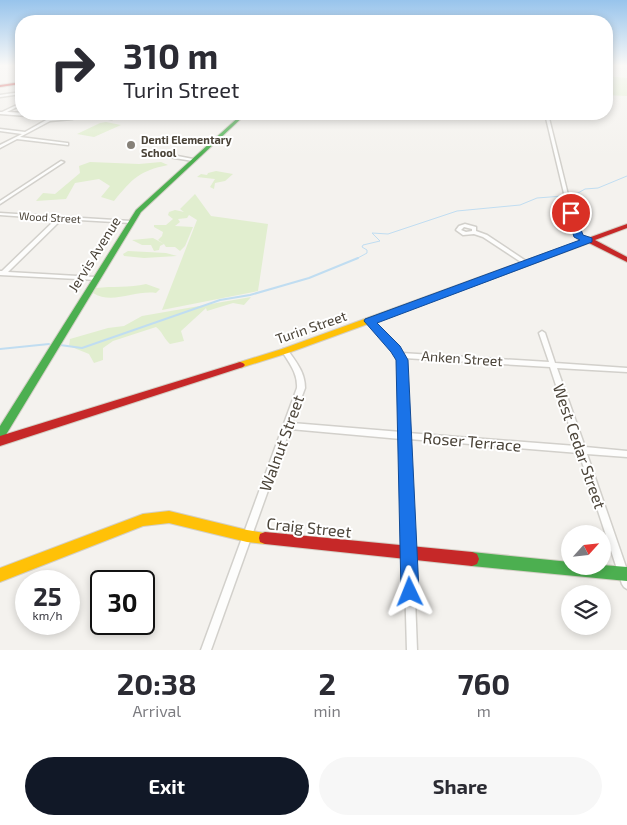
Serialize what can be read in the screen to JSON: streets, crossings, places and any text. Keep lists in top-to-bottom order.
{
  "streets": {
    "street": [
      "Wood Street",
      "Jervis Avenue",
      "Turin Street",
      "Anken Street",
      "Roser Terrace",
      "Walnut Street",
      "West Cedar Street",
      "Craig Street"
    ]
  },
  "crossings": [
    ["Wood Street", "Jervis Avenue"],
    ["Turin Street", "Walnut Street"],
    ["Anken Street", "West Cedar Street"],
    ["Roser Terrace", "Walnut Street"],
    ["Roser Terrace", "West Cedar Street"],
    ["Walnut Street", "Craig Street"],
    ["West Cedar Street", "Craig Street"]
  ],
  "places": ["Denti Elementary School"],
  "north": "top right",
  "page": {
    "turn": ["310 m", "Turin Street"],
    "speed": "25 km/h",
    "limit": "30",
    "eta": [
      "20:38",
      "Arrival",
      "2",
      "min",
      "760",
      "m"
    ],
    "buttons": ["Exit", "Share"]
  }
}
